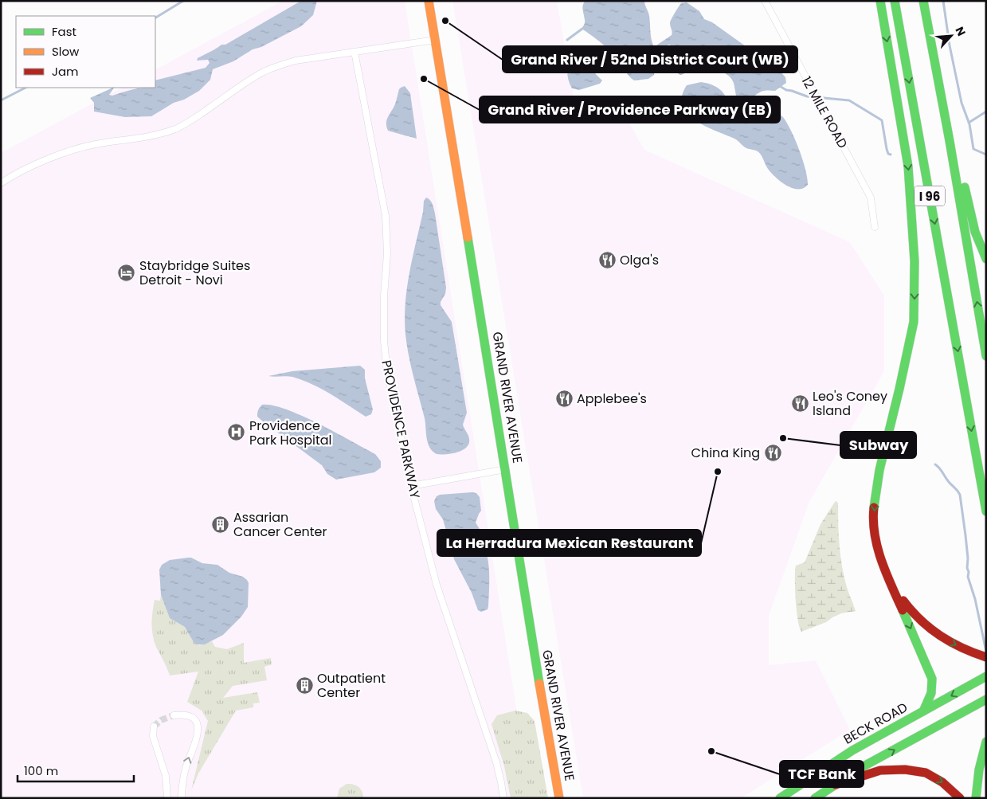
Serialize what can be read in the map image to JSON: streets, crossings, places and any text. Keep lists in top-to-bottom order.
{
  "streets": {
    "main road": ["I 96", "GRAND RIVER AVENUE", "BECK ROAD"],
    "street": ["12 MILE ROAD", "PROVIDENCE PARKWAY"]
  },
  "places": {
    "other": [
      "Grand River / 52nd District Court (WB)",
      "Grand River / Providence Parkway (EB)",
      "Subway",
      "La Herradura Mexican Restaurant",
      "TCF Bank"
    ],
    "restaurant": [
      "Olga's",
      "Applebee's",
      "Leo's Coney Island",
      "China King"
    ],
    "hotel": ["Staybridge Suites Detroit - Novi"],
    "hospital": ["Providence Park Hospital"],
    "building": ["Assarian Cancer Center", "Outpatient Center"]
  },
  "legend": ["Fast", "Slow", "Jam"],
  "scale_bar": "100 m",
  "north": "top right"
}
